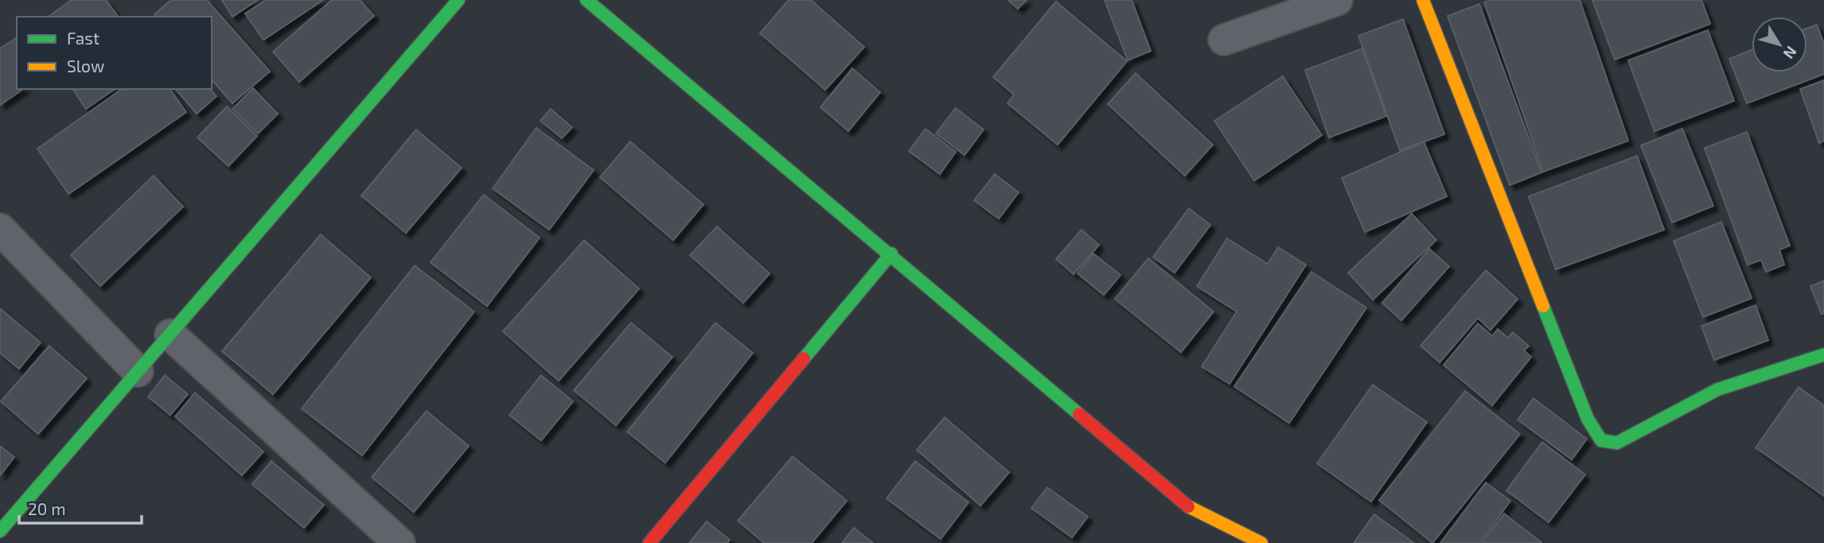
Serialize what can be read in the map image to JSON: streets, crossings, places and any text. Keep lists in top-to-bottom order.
{
  "legend": ["Fast", "Slow"],
  "scale_bar": "20 m",
  "north": "bottom right"
}
